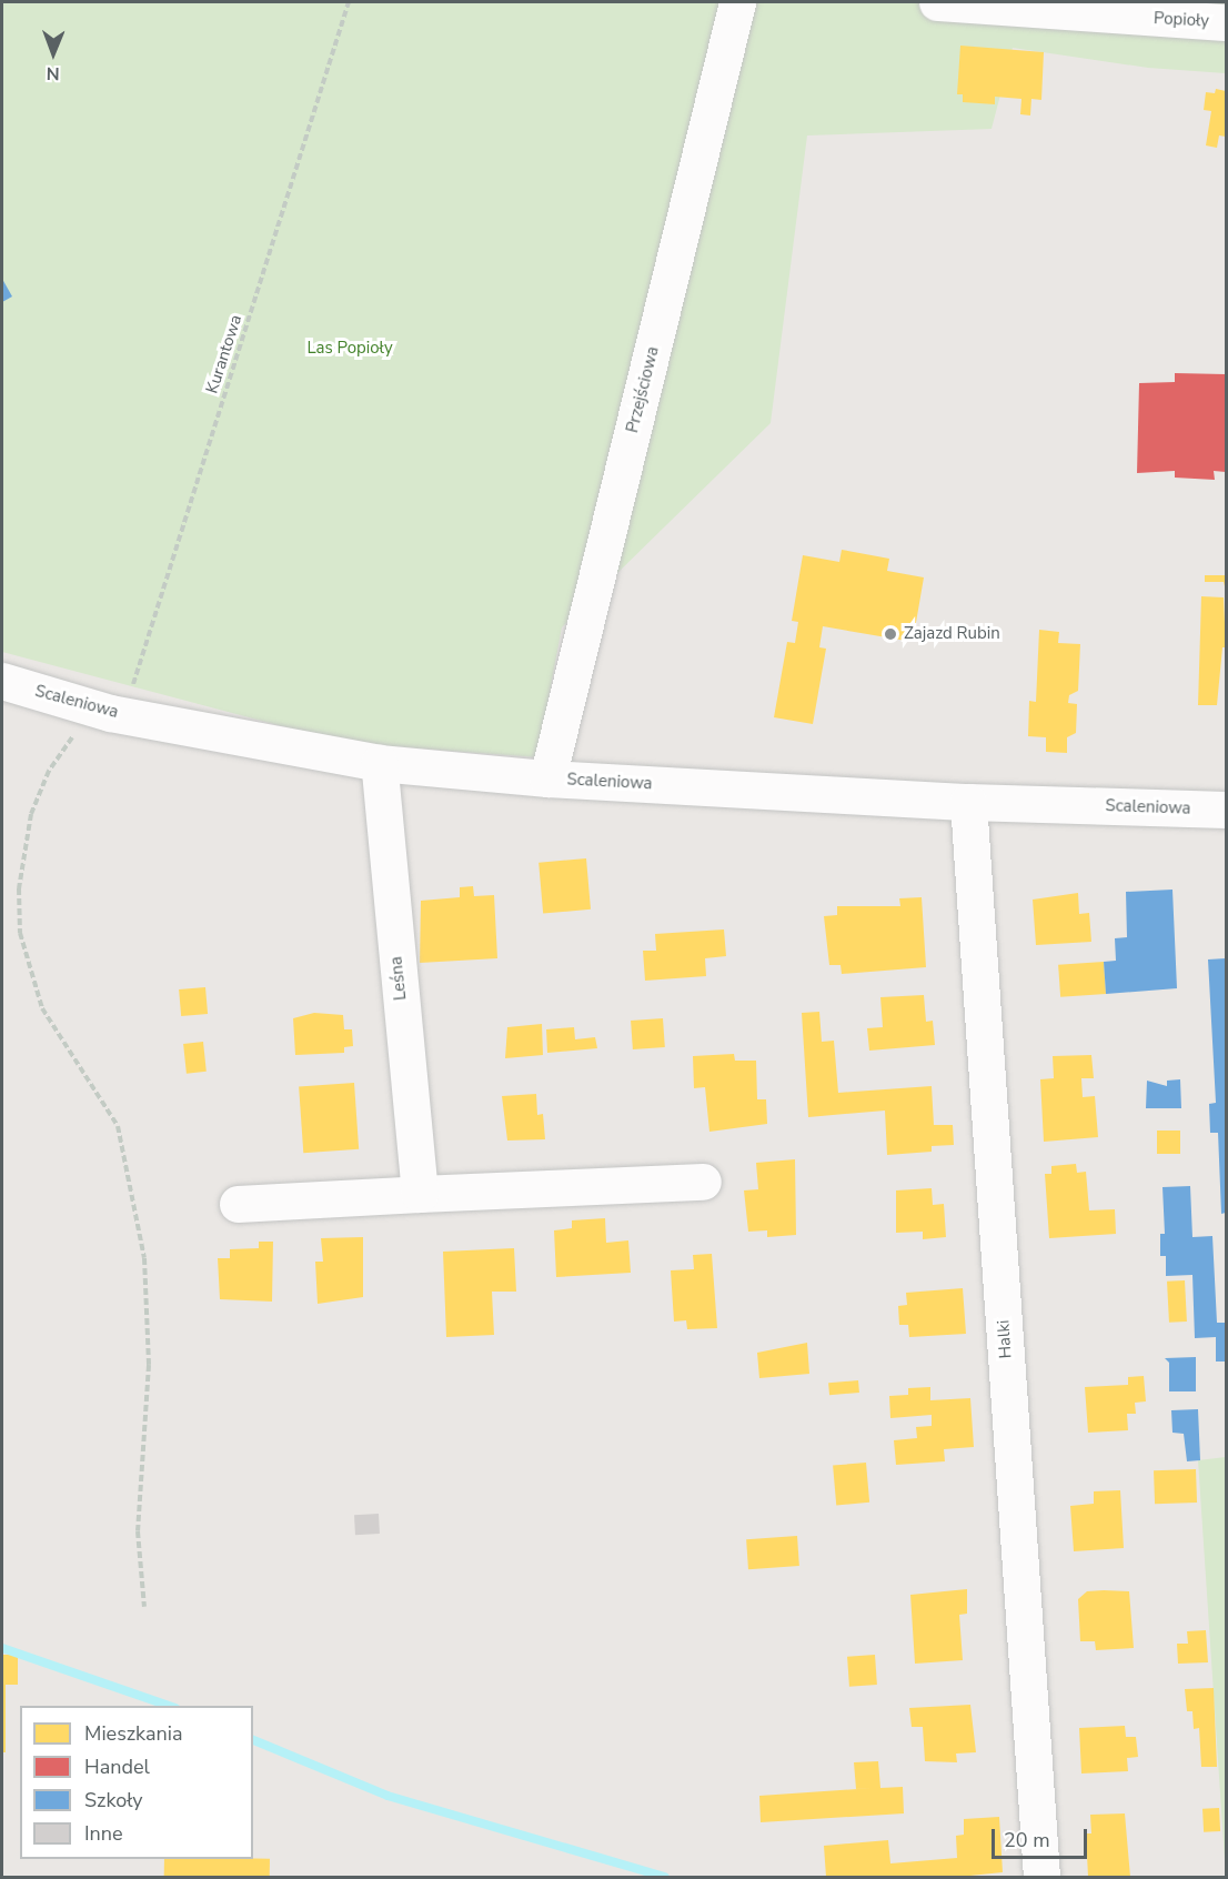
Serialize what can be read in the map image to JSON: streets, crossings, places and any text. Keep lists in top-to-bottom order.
{
  "streets": {
    "street": [
      "Popioły",
      "Przejściowa",
      "Scaleniowa",
      "Leśna",
      "Halki"
    ],
    "path": ["Kurantowa"]
  },
  "crossings": [
    ["Kurantowa", "Scaleniowa"],
    ["Przejściowa", "Scaleniowa"],
    ["Scaleniowa", "Leśna"],
    ["Scaleniowa", "Halki"]
  ],
  "parks": ["Las Popioły"],
  "places": ["Zajazd Rubin"],
  "legend": [
    "Mieszkania",
    "Handel",
    "Szkoły",
    "Inne"
  ],
  "scale_bar": "20 m",
  "north": "bottom"
}
